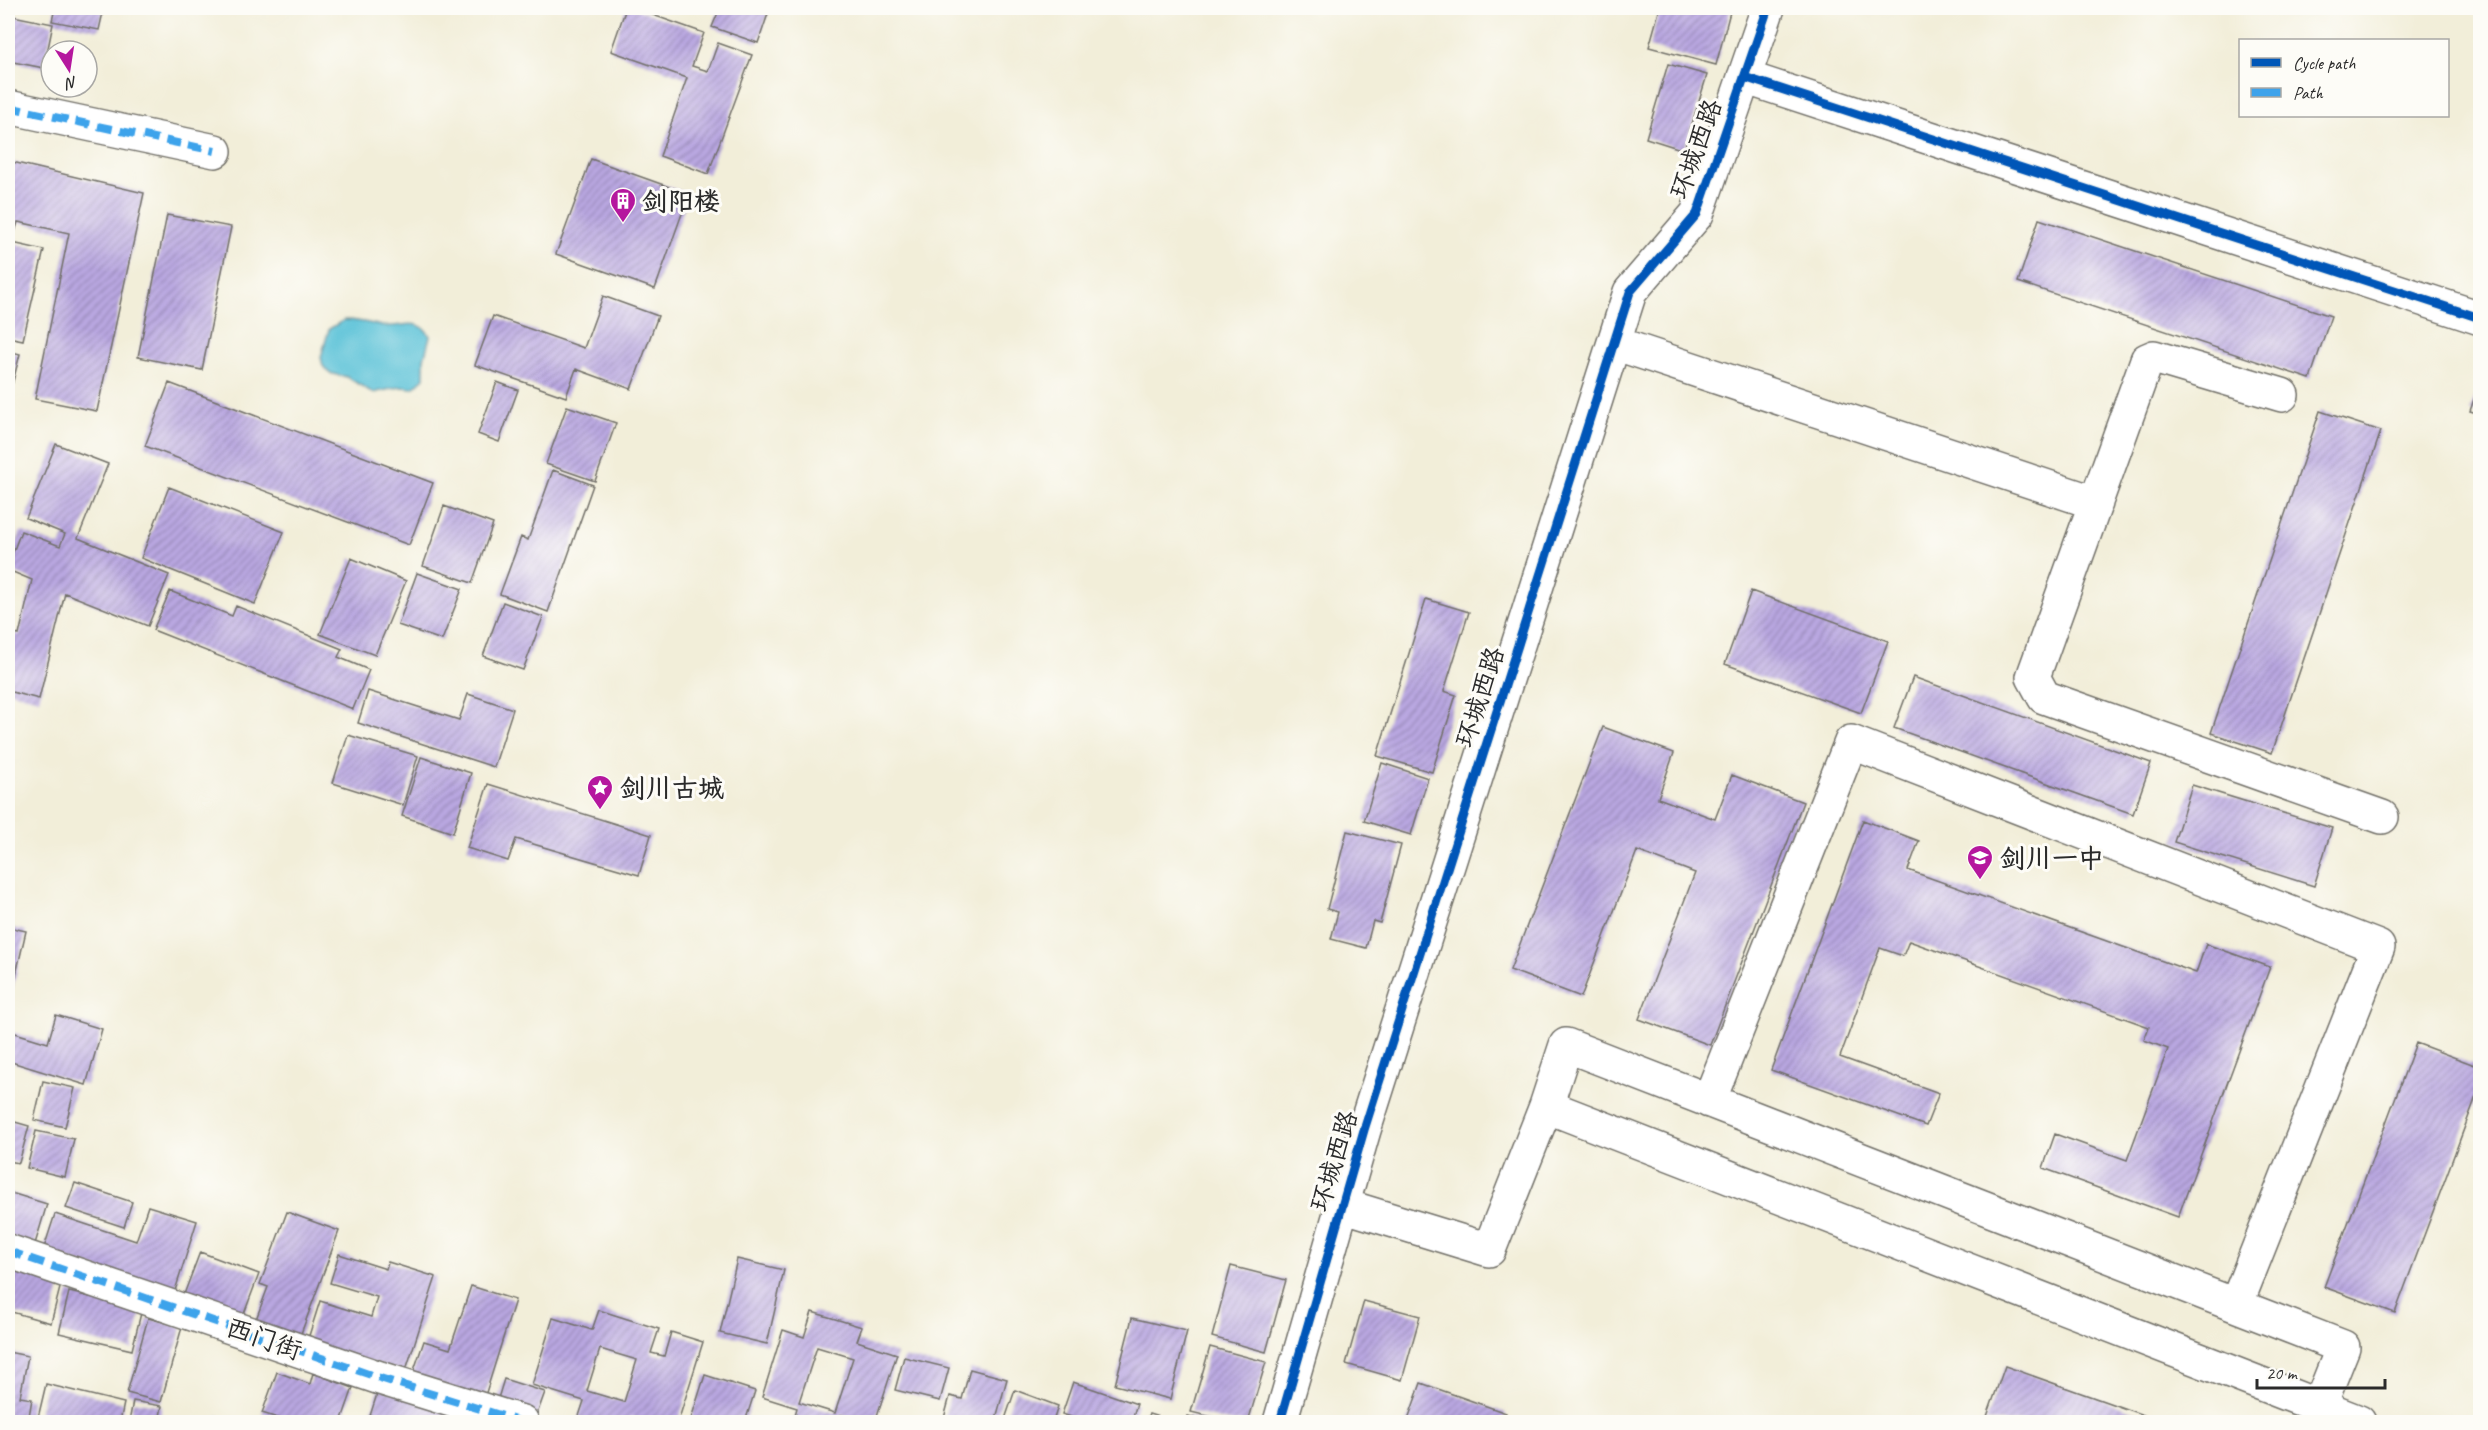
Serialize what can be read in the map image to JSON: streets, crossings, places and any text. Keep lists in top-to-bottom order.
{
  "streets": {
    "street": ["环城西路", "西门街"]
  },
  "places": {
    "building": ["剑阳楼"],
    "place": ["剑川古城"],
    "school or university": ["剑川一中"]
  },
  "legend": ["Cycle path", "Path"],
  "scale_bar": "20 m",
  "north": "bottom"
}
